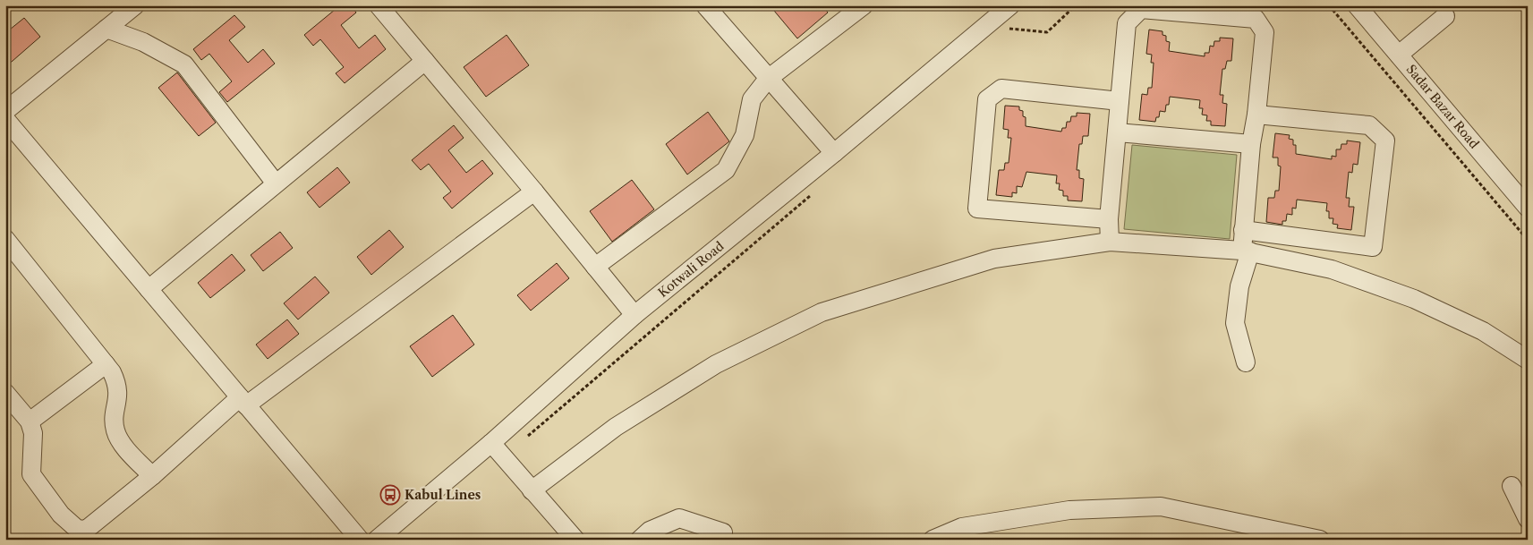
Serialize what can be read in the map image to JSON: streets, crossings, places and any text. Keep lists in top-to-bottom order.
{
  "streets": {
    "street": ["Sadar Bazar Road", "Kotwali Road"]
  },
  "places": {
    "bus stop": ["Kabul Lines"]
  }
}
